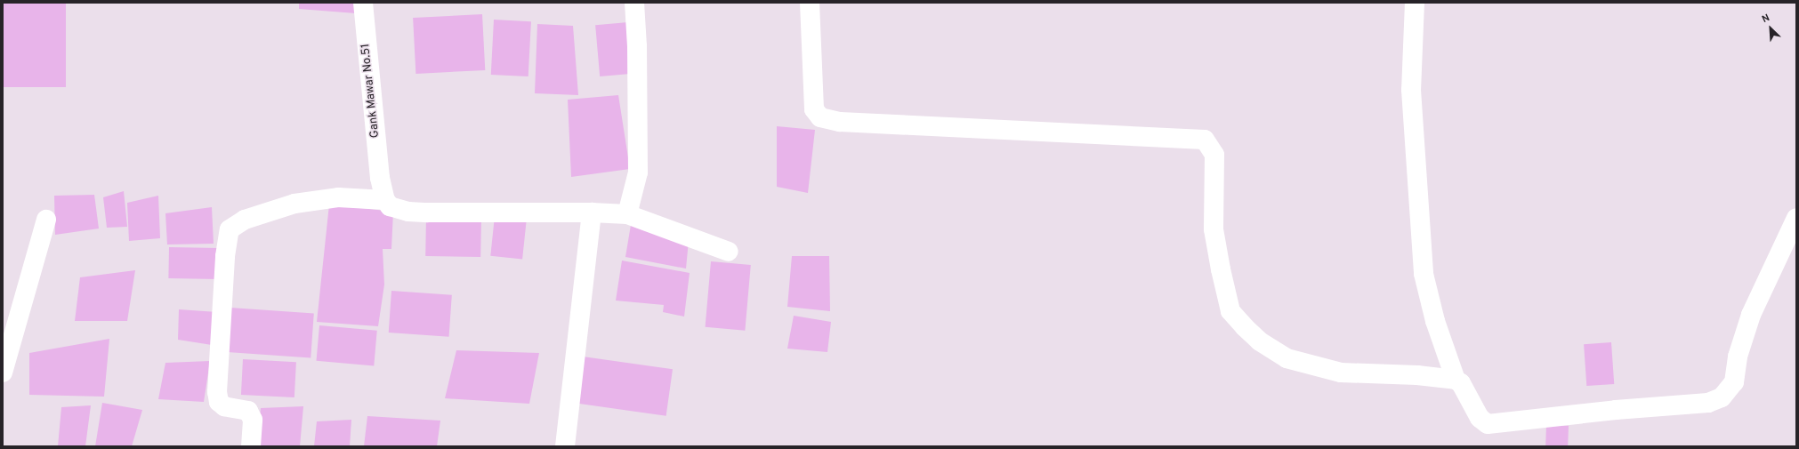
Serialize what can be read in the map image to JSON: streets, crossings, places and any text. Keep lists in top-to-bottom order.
{
  "streets": {
    "street": ["Gank Mawar No.51"]
  },
  "north": "top left"
}
